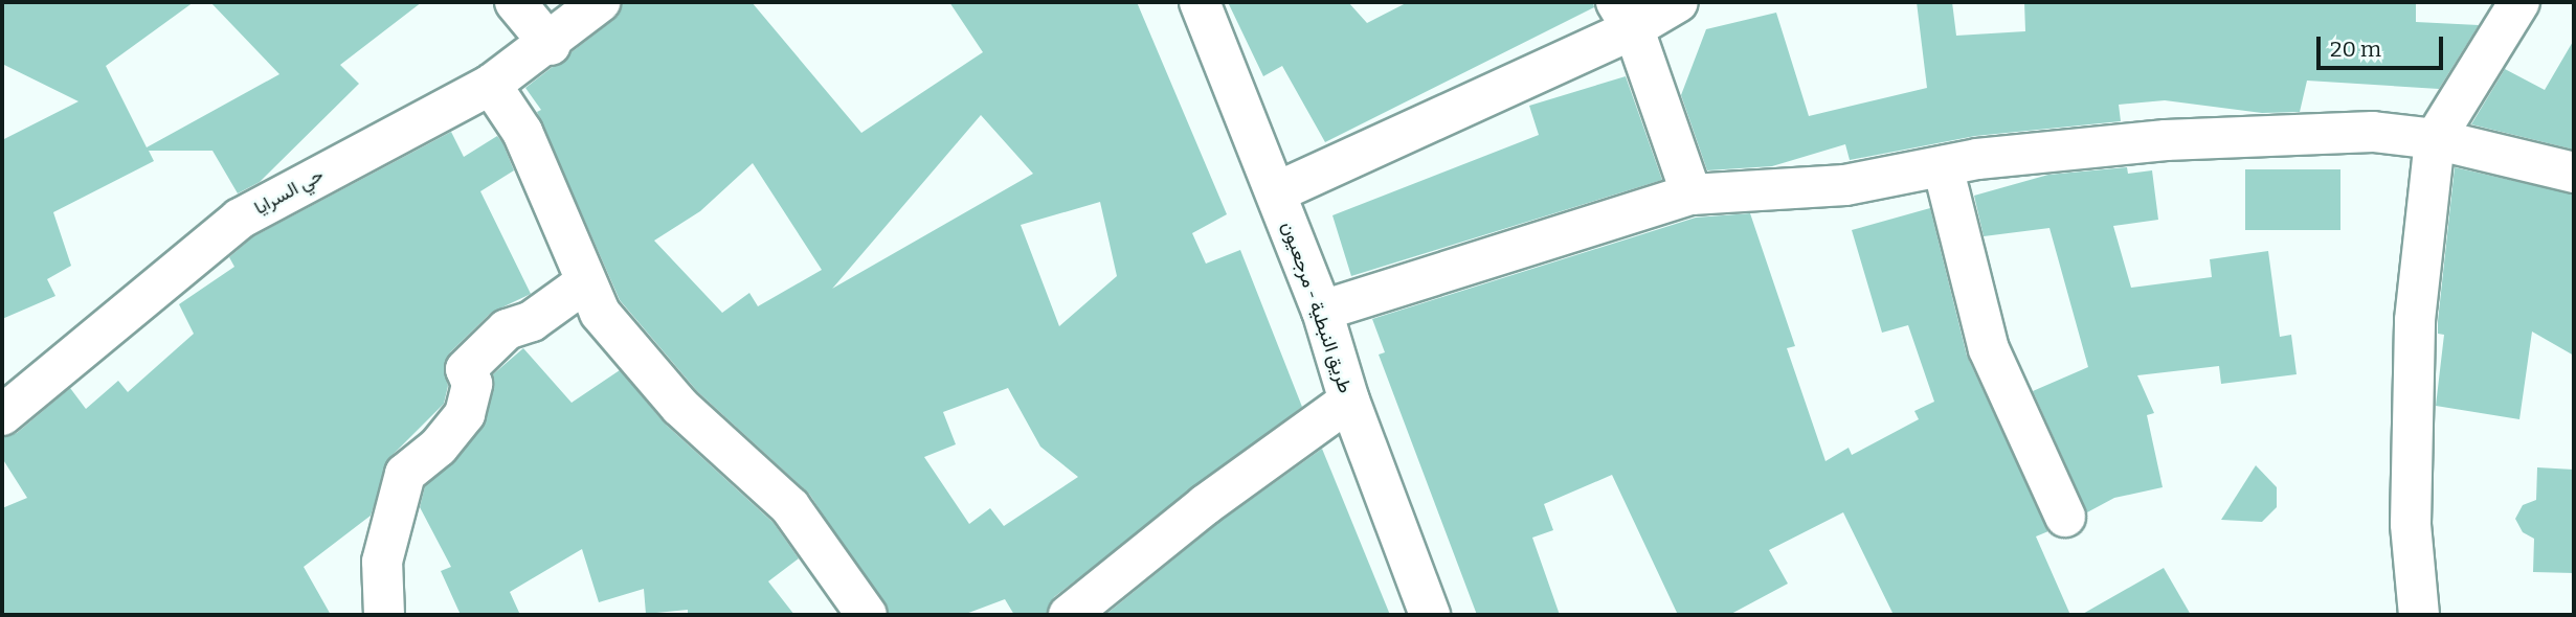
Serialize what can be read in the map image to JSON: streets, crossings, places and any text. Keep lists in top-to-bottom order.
{
  "streets": {
    "street": ["حي السرايا", "طريق النبطية - مرجعيون"]
  },
  "scale_bar": "20 m"
}
